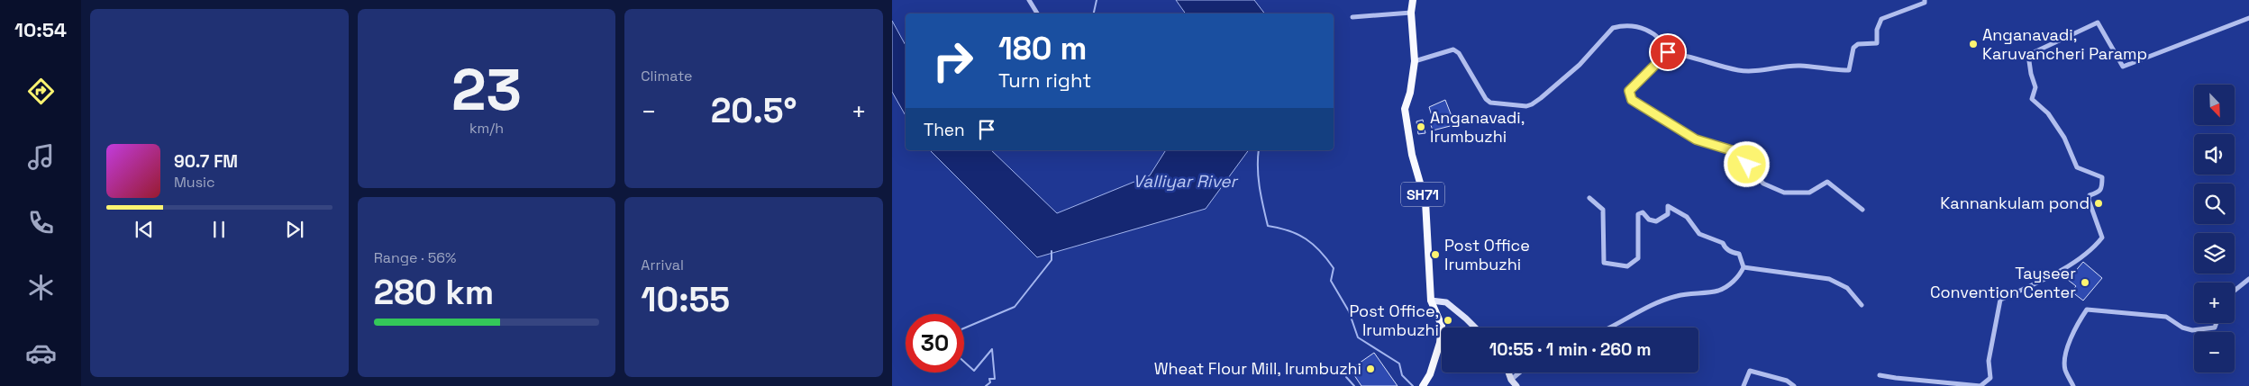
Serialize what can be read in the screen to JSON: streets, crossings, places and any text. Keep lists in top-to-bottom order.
{
  "streets": {
    "main road": ["SH71"]
  },
  "water": ["Valliyar River"],
  "places": [
    "Anganavadi, Karuvancheri Paramp",
    "Anganavadi, Irumbuzhi",
    "Kannankulam pond",
    "Post Office Irumbuzhi",
    "Tayseer Convention Center",
    "Post Office, Irumbuzhi",
    "Wheat Flour Mill, Irumbuzhi"
  ],
  "north": "bottom right",
  "page": {
    "tabs": "10:54",
    "tile": [
      ["23", "km/h"],
      "Climate",
      ["Range · 56%", "280 km"],
      ["Arrival", "10:55"]
    ],
    "turn": ["180 m", "Turn right"],
    "map_buttons": ["+", "−"],
    "heat": ["−", "20.5°", "+"],
    "then": "Then",
    "song": ["90.7 FM", "Music"],
    "limit": "30",
    "trip": "10:55 · 1 min · 260 m"
  }
}
